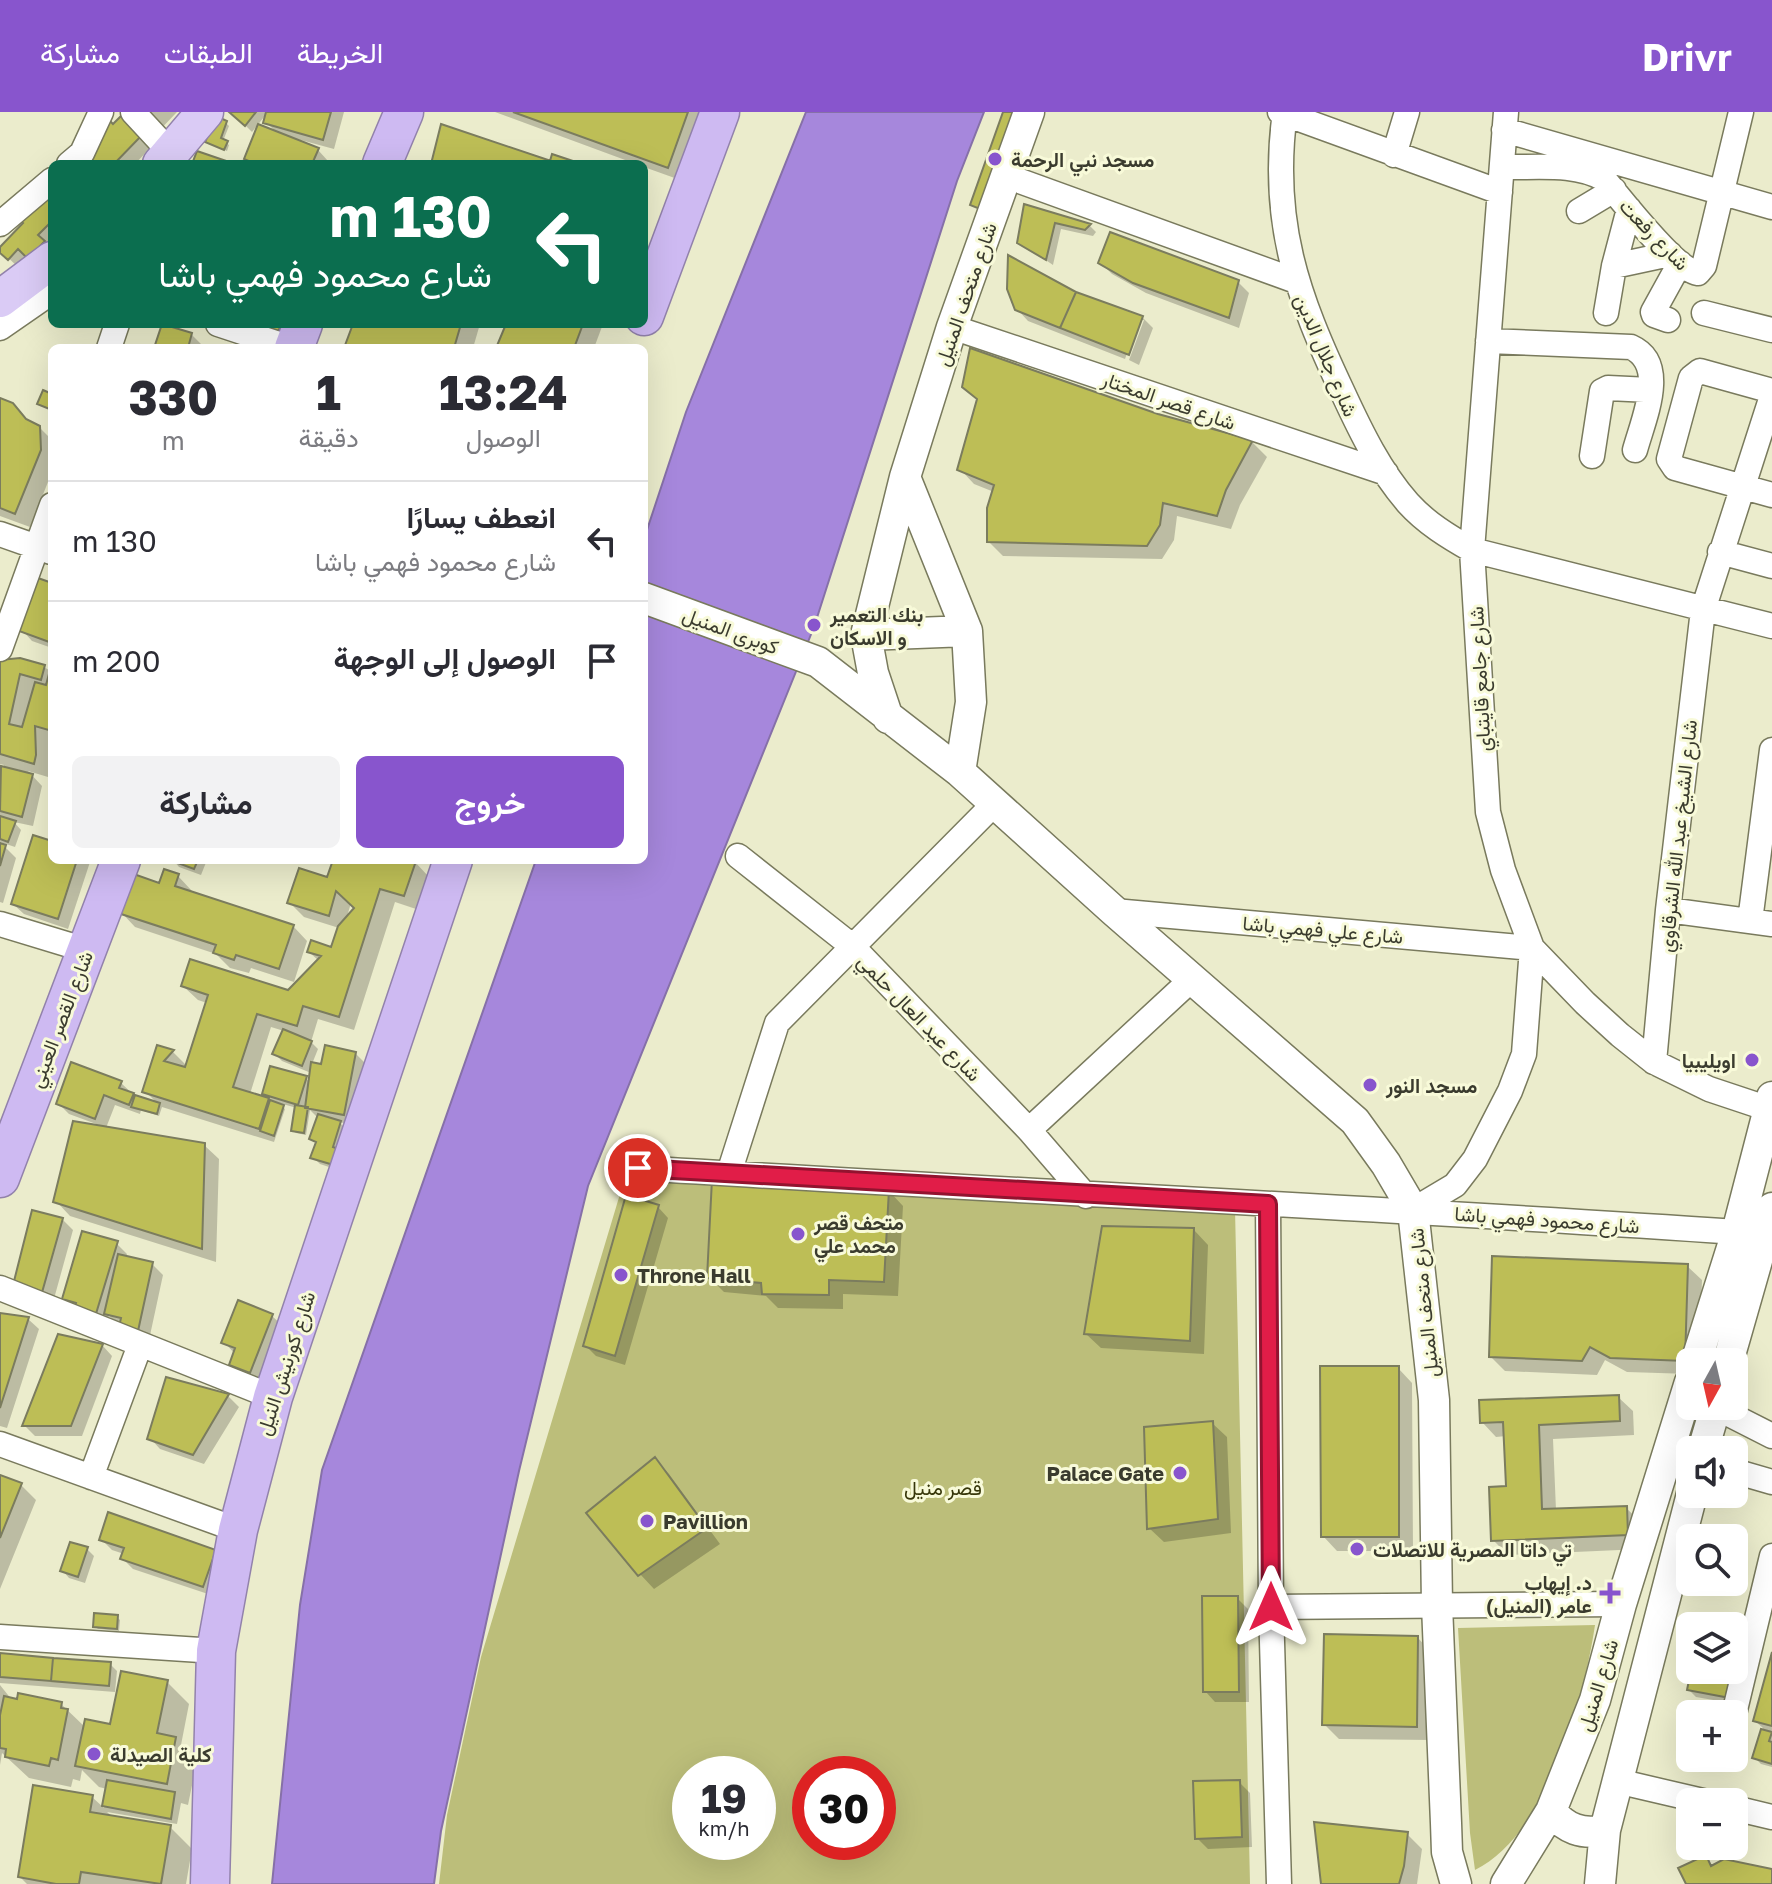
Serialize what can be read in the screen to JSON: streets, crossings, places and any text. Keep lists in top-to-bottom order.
{
  "streets": {
    "highway": ["شارع القصر العيني", "شارع كورنيش النيل"],
    "street": [
      "شارع رفعت",
      "شارع متحف المنيل",
      "شارع جلال الدين",
      "شارع قصر المختار",
      "كوبرى المنيل",
      "شارع جامع قايتباي",
      "شارع الشيخ عبد الله الشرقاوي",
      "شارع علي فهمي باشا",
      "شارع عبد العال حلمي",
      "شارع محمود فهمي باشا",
      "شارع المنيل"
    ]
  },
  "crossings": [
    ["شارع رفعت", "شارع جلال الدين"],
    ["شارع رفعت", "شارع جامع قايتباي"],
    ["شارع متحف المنيل", "شارع قصر المختار"],
    ["شارع متحف المنيل", "كوبرى المنيل"],
    ["شارع متحف المنيل", "شارع علي فهمي باشا"],
    ["شارع متحف المنيل", "شارع محمود فهمي باشا"],
    ["شارع جلال الدين", "شارع قصر المختار"],
    ["شارع جلال الدين", "شارع جامع قايتباي"],
    ["شارع جلال الدين", "شارع الشيخ عبد الله الشرقاوي"],
    ["شارع جامع قايتباي", "شارع الشيخ عبد الله الشرقاوي"],
    ["شارع جامع قايتباي", "شارع علي فهمي باشا"],
    ["شارع عبد العال حلمي", "شارع محمود فهمي باشا"]
  ],
  "parks": ["قصر منيل"],
  "places": {
    "other": [
      "مسجد نبي الرحمة",
      "بنك التعمير و الاسكان",
      "اويليبيا",
      "مسجد النور",
      "متحف قصر محمد علي",
      "Throne Hall",
      "Palace Gate",
      "Pavillion",
      "تي داتا المصرية للاتصلات",
      "كلية الصيدلة"
    ],
    "health": ["د. إيهاب عامر (المنيل)"]
  },
  "north": "bottom",
  "page": {
    "header": "Drivr",
    "nav": ["الخريطة", "الطبقات", "مشاركة"],
    "turn": ["130 m", "شارع محمود فهمي باشا"],
    "eta": [
      "13:24",
      "الوصول",
      "1",
      "دقيقة",
      "330",
      "m"
    ],
    "list": [
      {
        "name": "انعطف يسارًا",
        "note": "شارع محمود فهمي باشا",
        "value": "130 m"
      },
      {
        "name": "الوصول إلى الوجهة",
        "value": "200 m"
      }
    ],
    "buttons": ["خروج", "مشاركة"],
    "map_buttons": ["+", "−"],
    "speed": "19 km/h",
    "limit": "30"
  }
}
